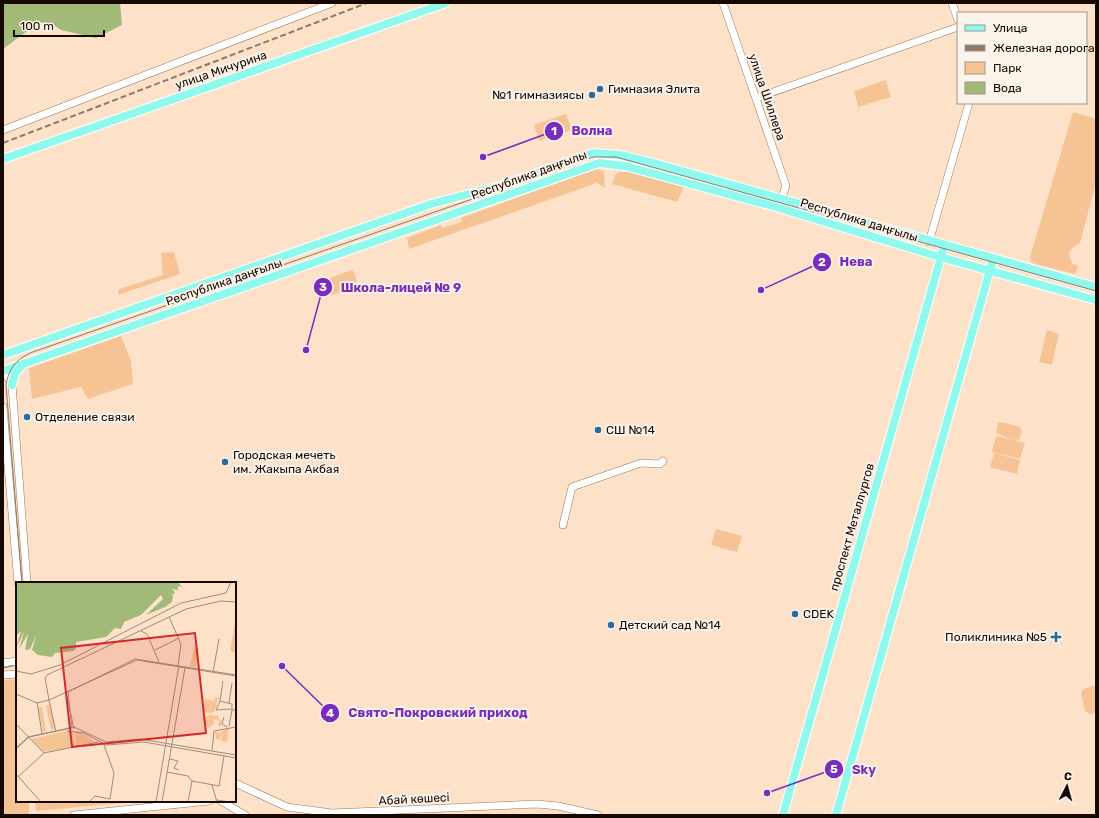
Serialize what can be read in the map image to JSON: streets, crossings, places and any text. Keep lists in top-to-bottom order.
{
  "streets": {
    "main road": ["улица Мичурина", "Республика даңғылы", "проспект Металлургов"],
    "street": ["улица Шиллера", "Абай көшесі"]
  },
  "crossings": [
    ["улица Шиллера", "Республика даңғылы"],
    ["Республика даңғылы", "проспект Металлургов"]
  ],
  "places": {
    "other": [
      "Гимназия Элита",
      "№1 гимназиясы",
      "Волна",
      "Нева",
      "Школа-лицей № 9",
      "Отделение связи",
      "СШ №14",
      "Городская мечеть им. Жакыпа Акбая",
      "CDEK",
      "Детский сад №14",
      "Свято-Покровский приход",
      "Sky"
    ],
    "health": ["Поликлиника №5"]
  },
  "legend": [
    "Улица",
    "Железная дорога",
    "Парк",
    "Вода"
  ],
  "scale_bar": "100 m",
  "north": "top"
}
